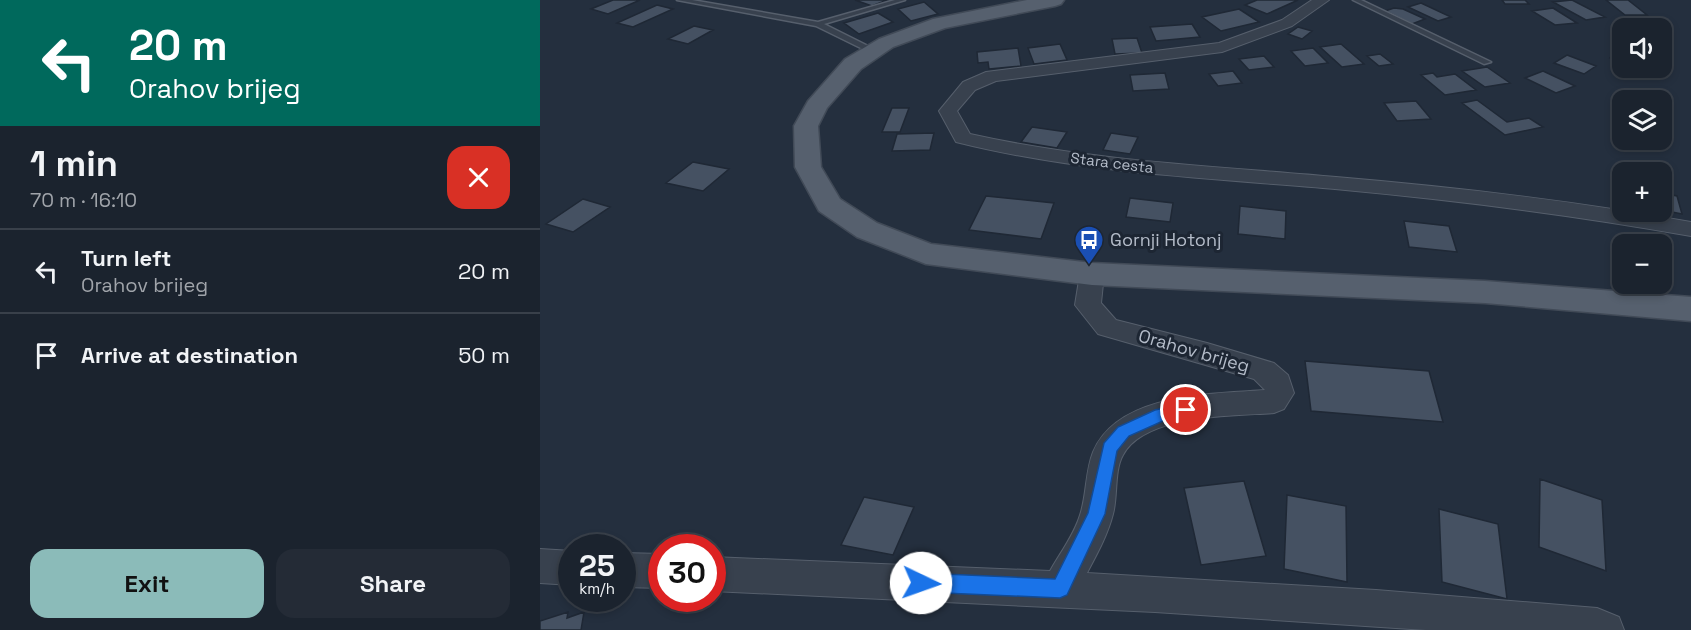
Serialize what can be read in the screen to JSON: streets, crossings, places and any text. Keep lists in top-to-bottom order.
{
  "streets": {
    "street": ["Stara cesta", "Orahov brijeg"]
  },
  "places": {
    "bus stop": ["Gornji Hotonj"]
  },
  "page": {
    "turn": ["20 m", "Orahov brijeg"],
    "map_buttons": ["+", "−"],
    "heading": ["1 min", "70 m · 16:10"],
    "list": [
      {
        "name": "Turn left",
        "note": "Orahov brijeg",
        "value": "20 m"
      },
      {
        "name": "Arrive at destination",
        "value": "50 m"
      }
    ],
    "speed": "25 km/h",
    "limit": "30",
    "buttons": ["Exit", "Share"]
  }
}
